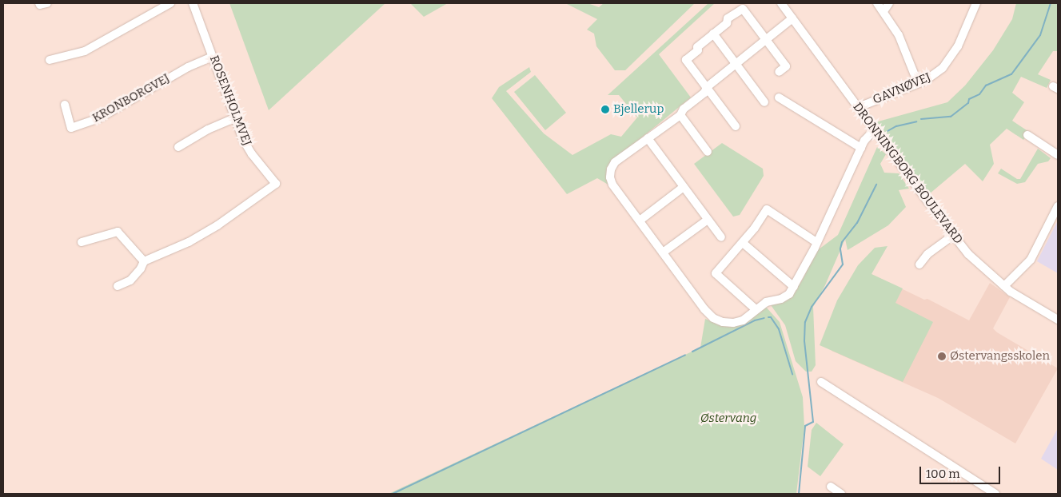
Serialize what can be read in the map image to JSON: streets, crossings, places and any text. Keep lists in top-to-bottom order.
{
  "streets": {
    "street": [
      "GAVNØVEJ",
      "KRONBORGVEJ",
      "ROSENHOLMVEJ",
      "DRONNINGBORG BOULEVARD"
    ]
  },
  "crossings": [
    ["GAVNØVEJ", "DRONNINGBORG BOULEVARD"],
    ["KRONBORGVEJ", "ROSENHOLMVEJ"]
  ],
  "parks": ["Østervang"],
  "places": ["Bjellerup", "Østervangsskolen"],
  "scale_bar": "100 m"
}
